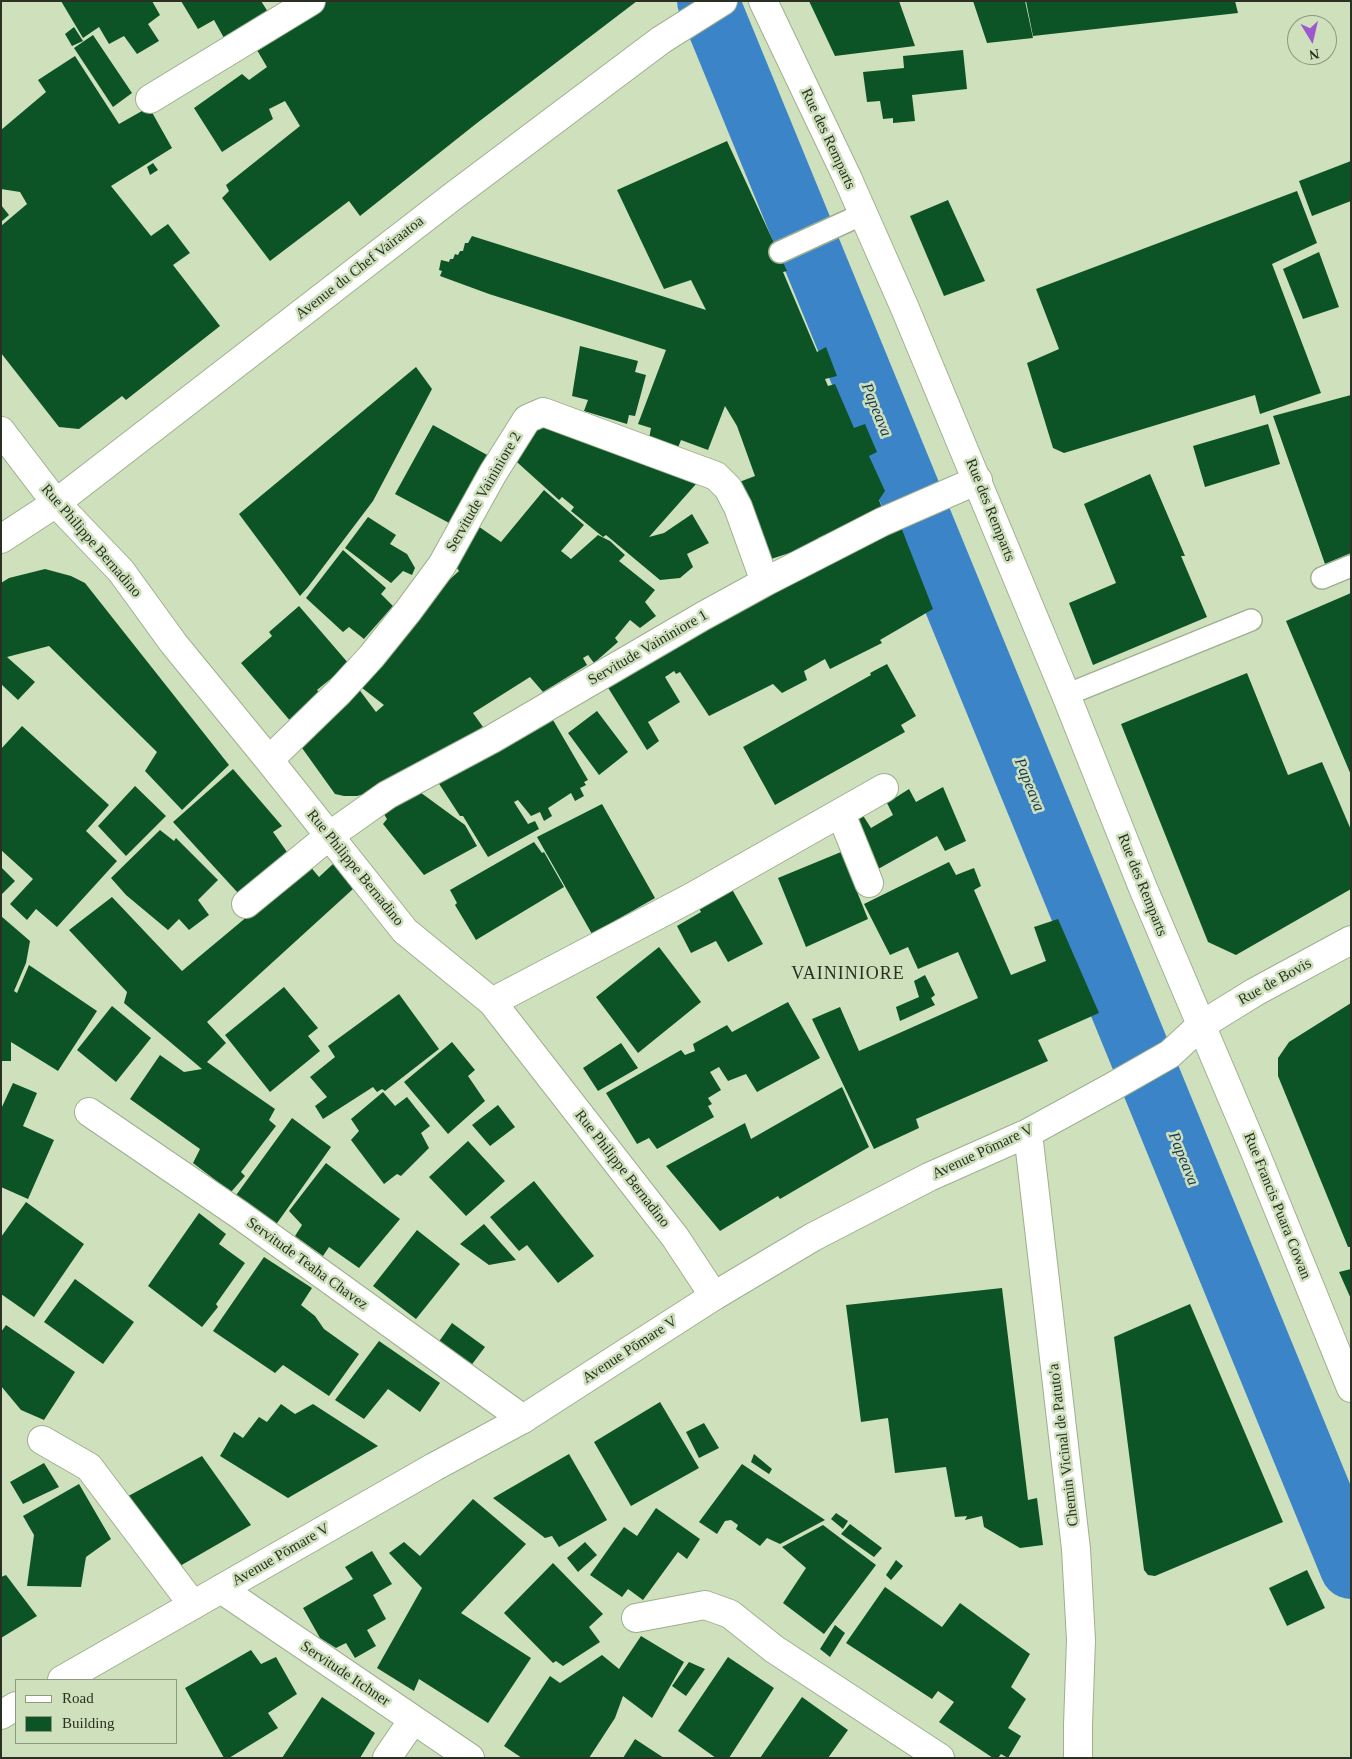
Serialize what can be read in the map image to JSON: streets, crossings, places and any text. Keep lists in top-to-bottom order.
{
  "streets": {
    "street": [
      "Rue des Remparts",
      "Avenue du Chef Vairaatoa",
      "Servitude Vaininiore 2",
      "Rue Philippe Bernadino",
      "Servitude Vaininiore 1",
      "Rue de Bovis",
      "Avenue Pōmare V",
      "Rue Francis Puara Cowan",
      "Servitude Teaha Chavez",
      "Chemin Vicinal de Patuto'a",
      "Servitude Itchner"
    ]
  },
  "crossings": [
    ["Rue des Remparts", "Servitude Vaininiore 1"],
    ["Rue des Remparts", "Rue de Bovis"],
    ["Rue des Remparts", "Avenue Pōmare V"],
    ["Rue des Remparts", "Rue Francis Puara Cowan"],
    ["Avenue du Chef Vairaatoa", "Rue Philippe Bernadino"],
    ["Servitude Vaininiore 2", "Rue Philippe Bernadino"],
    ["Servitude Vaininiore 2", "Servitude Vaininiore 1"],
    ["Rue Philippe Bernadino", "Servitude Vaininiore 1"],
    ["Rue Philippe Bernadino", "Avenue Pōmare V"],
    ["Rue de Bovis", "Avenue Pōmare V"],
    ["Rue de Bovis", "Rue Francis Puara Cowan"],
    ["Avenue Pōmare V", "Rue Francis Puara Cowan"],
    ["Avenue Pōmare V", "Servitude Teaha Chavez"],
    ["Avenue Pōmare V", "Chemin Vicinal de Patuto'a"],
    ["Avenue Pōmare V", "Servitude Itchner"]
  ],
  "districts": ["VAININIORE"],
  "water": ["Papeava"],
  "legend": ["Road", "Building"],
  "north": "bottom"
}
